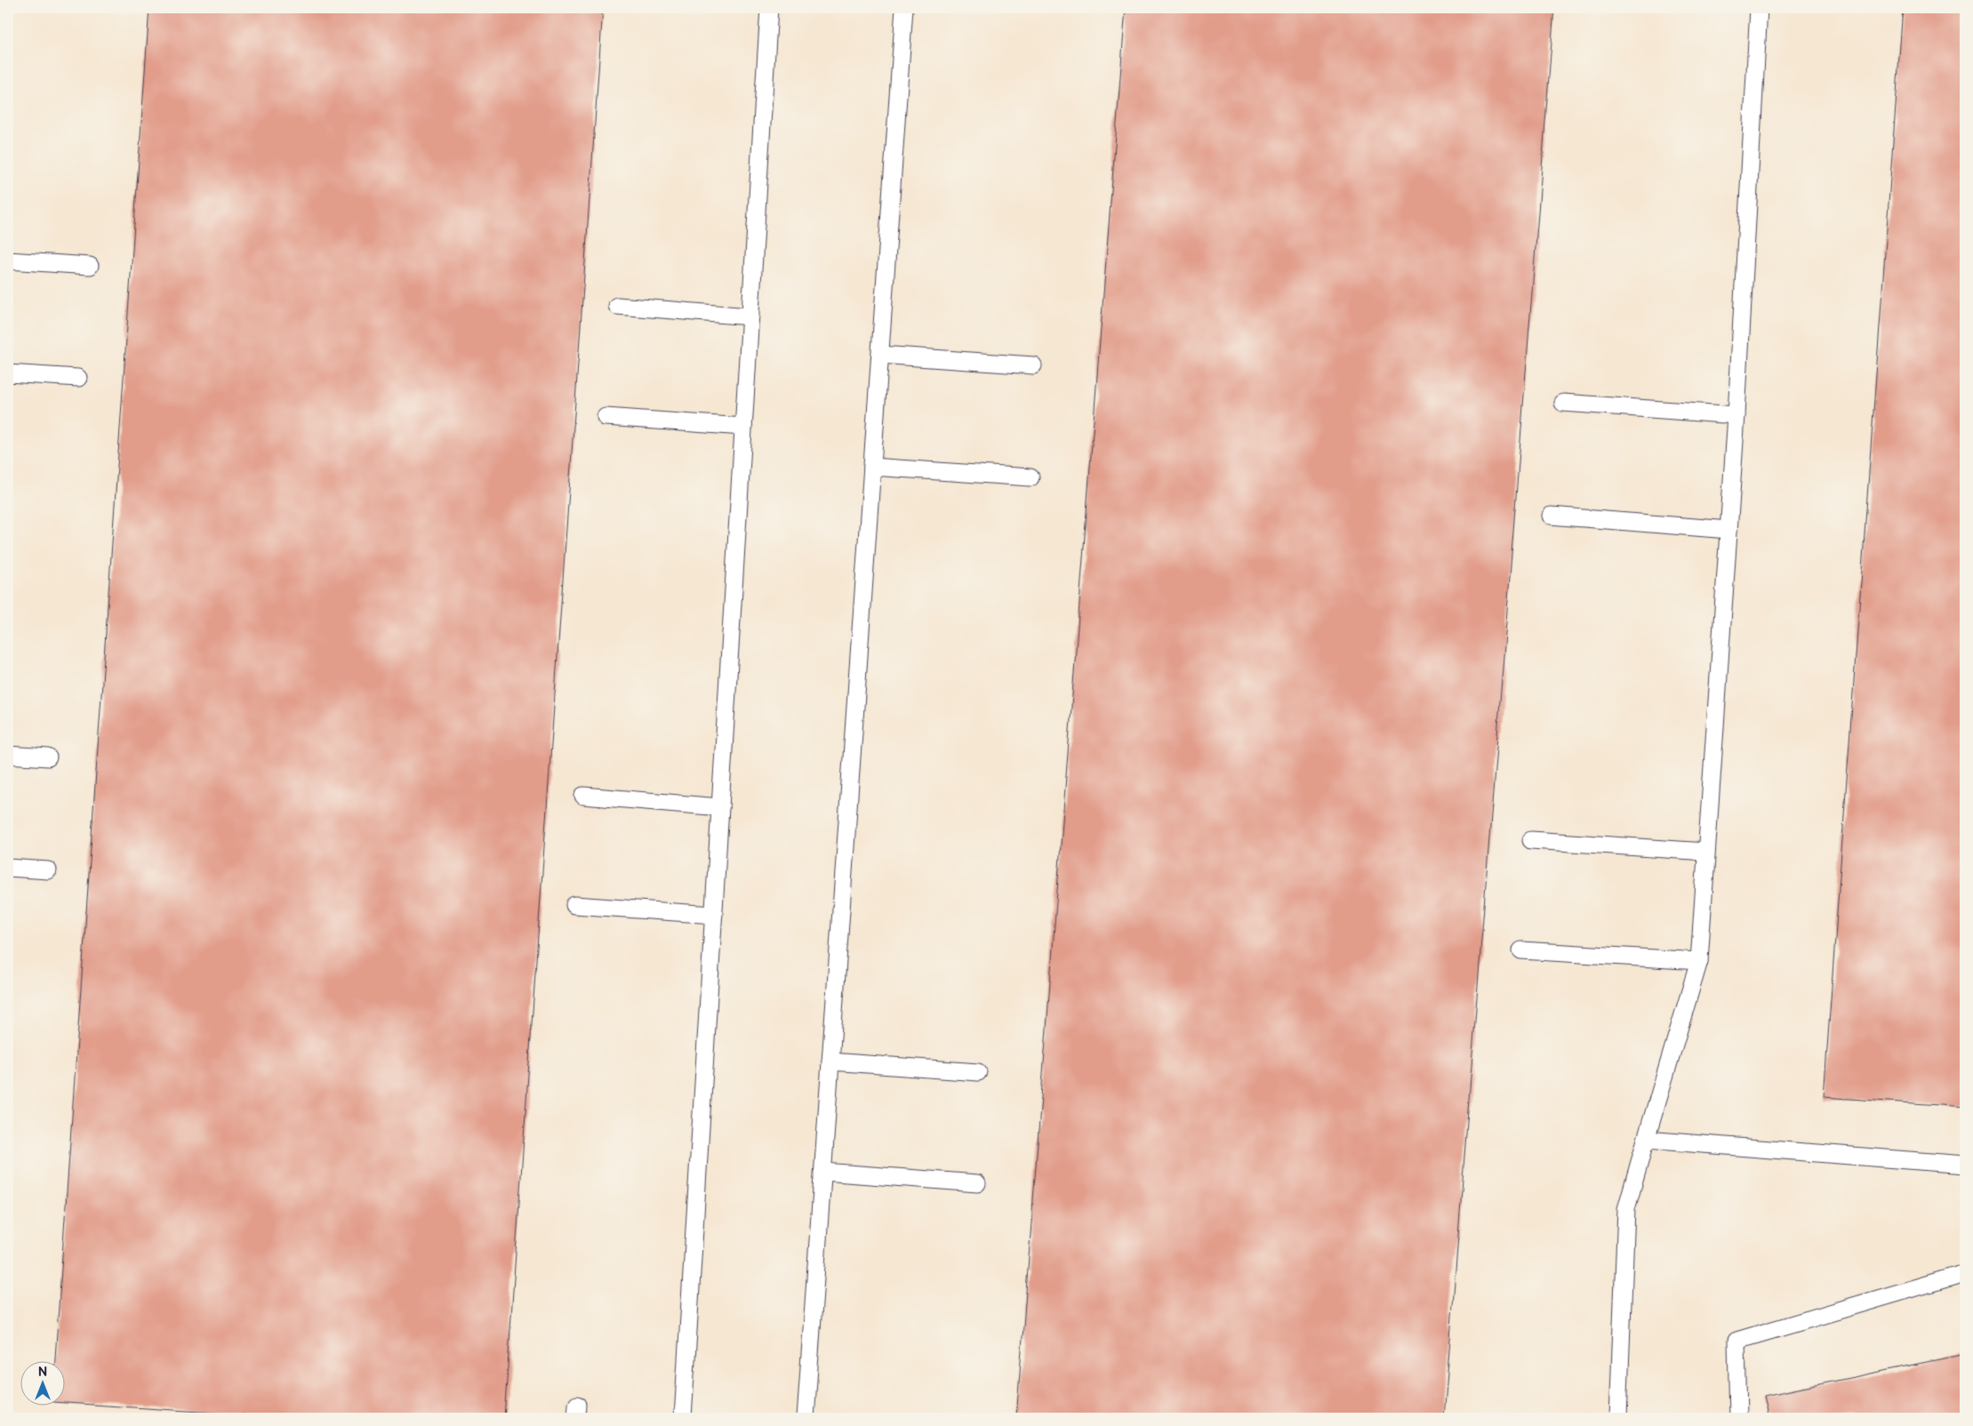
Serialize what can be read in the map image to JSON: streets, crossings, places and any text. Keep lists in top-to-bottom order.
{
  "north": "top"
}
